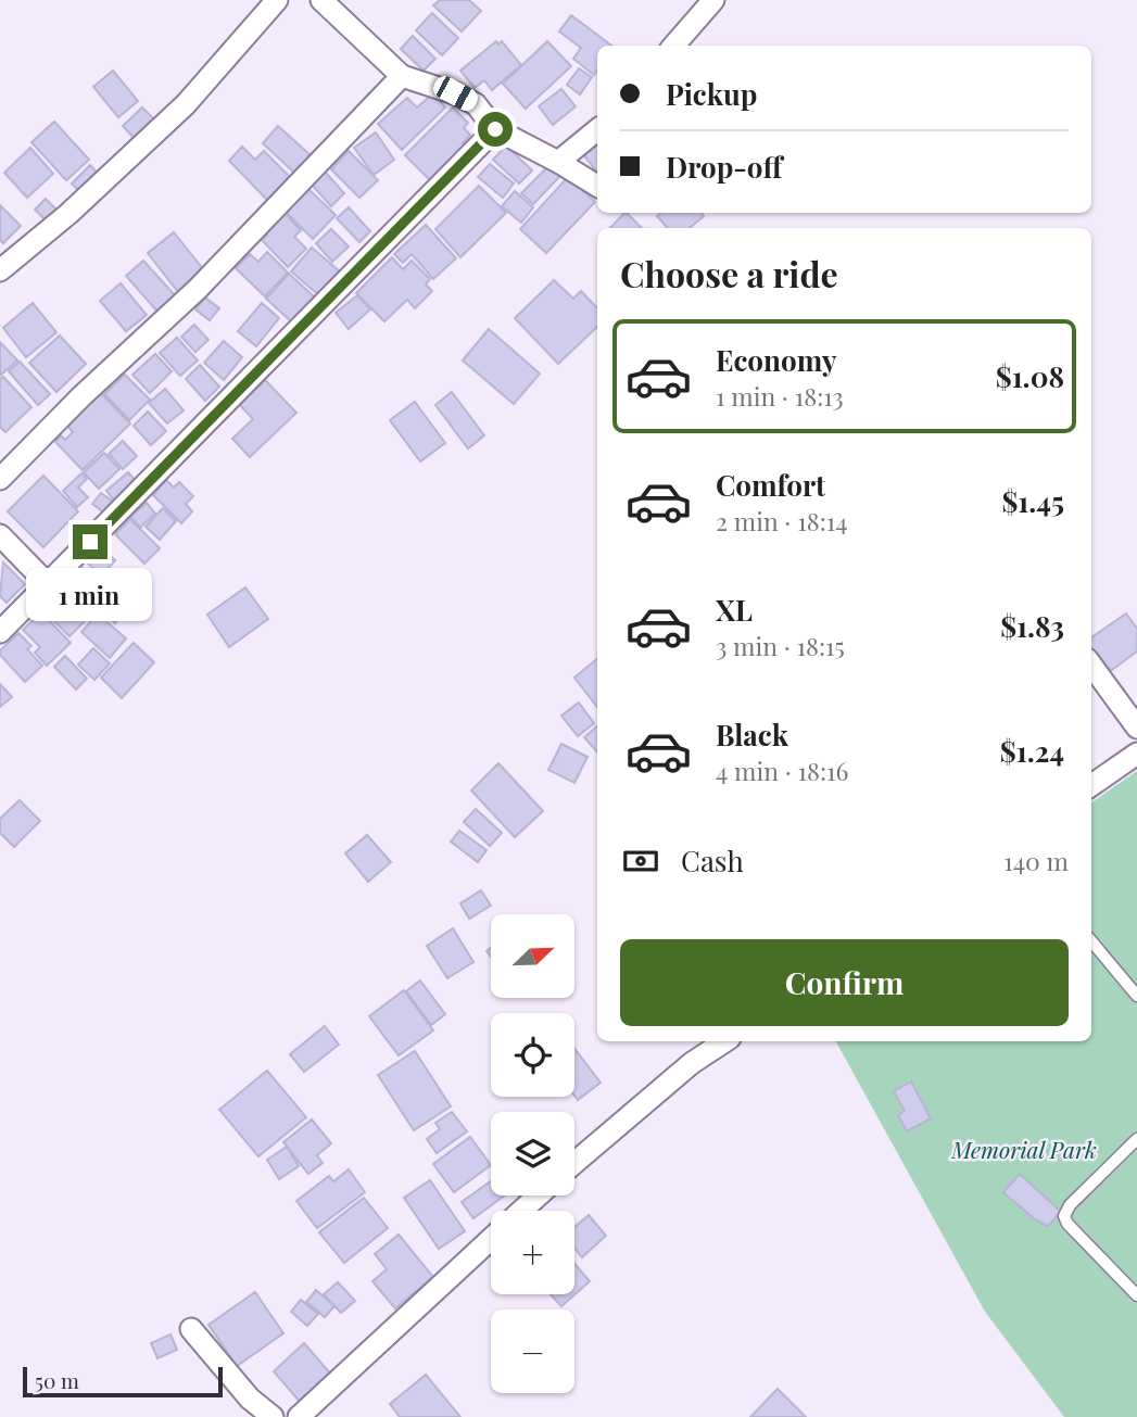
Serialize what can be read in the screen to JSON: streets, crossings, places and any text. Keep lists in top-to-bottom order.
{
  "parks": ["Memorial Park"],
  "scale_bar": "50 m",
  "north": "top right",
  "page": {
    "banner": ["Pickup", "Drop-off"],
    "heading": "Choose a ride",
    "list": [
      {
        "name": "Economy",
        "note": "1 min · 18:13",
        "value": "$1.08"
      },
      {
        "name": "Comfort",
        "note": "2 min · 18:14",
        "value": "$1.45"
      },
      {
        "name": "XL",
        "note": "3 min · 18:15",
        "value": "$1.83"
      },
      {
        "name": "Black",
        "note": "4 min · 18:16",
        "value": "$1.24"
      }
    ],
    "bubble": "1 min",
    "pay": ["Cash", "140 m"],
    "map_buttons": ["+", "−"],
    "buttons": "Confirm",
    "scale": "50 m"
  }
}
